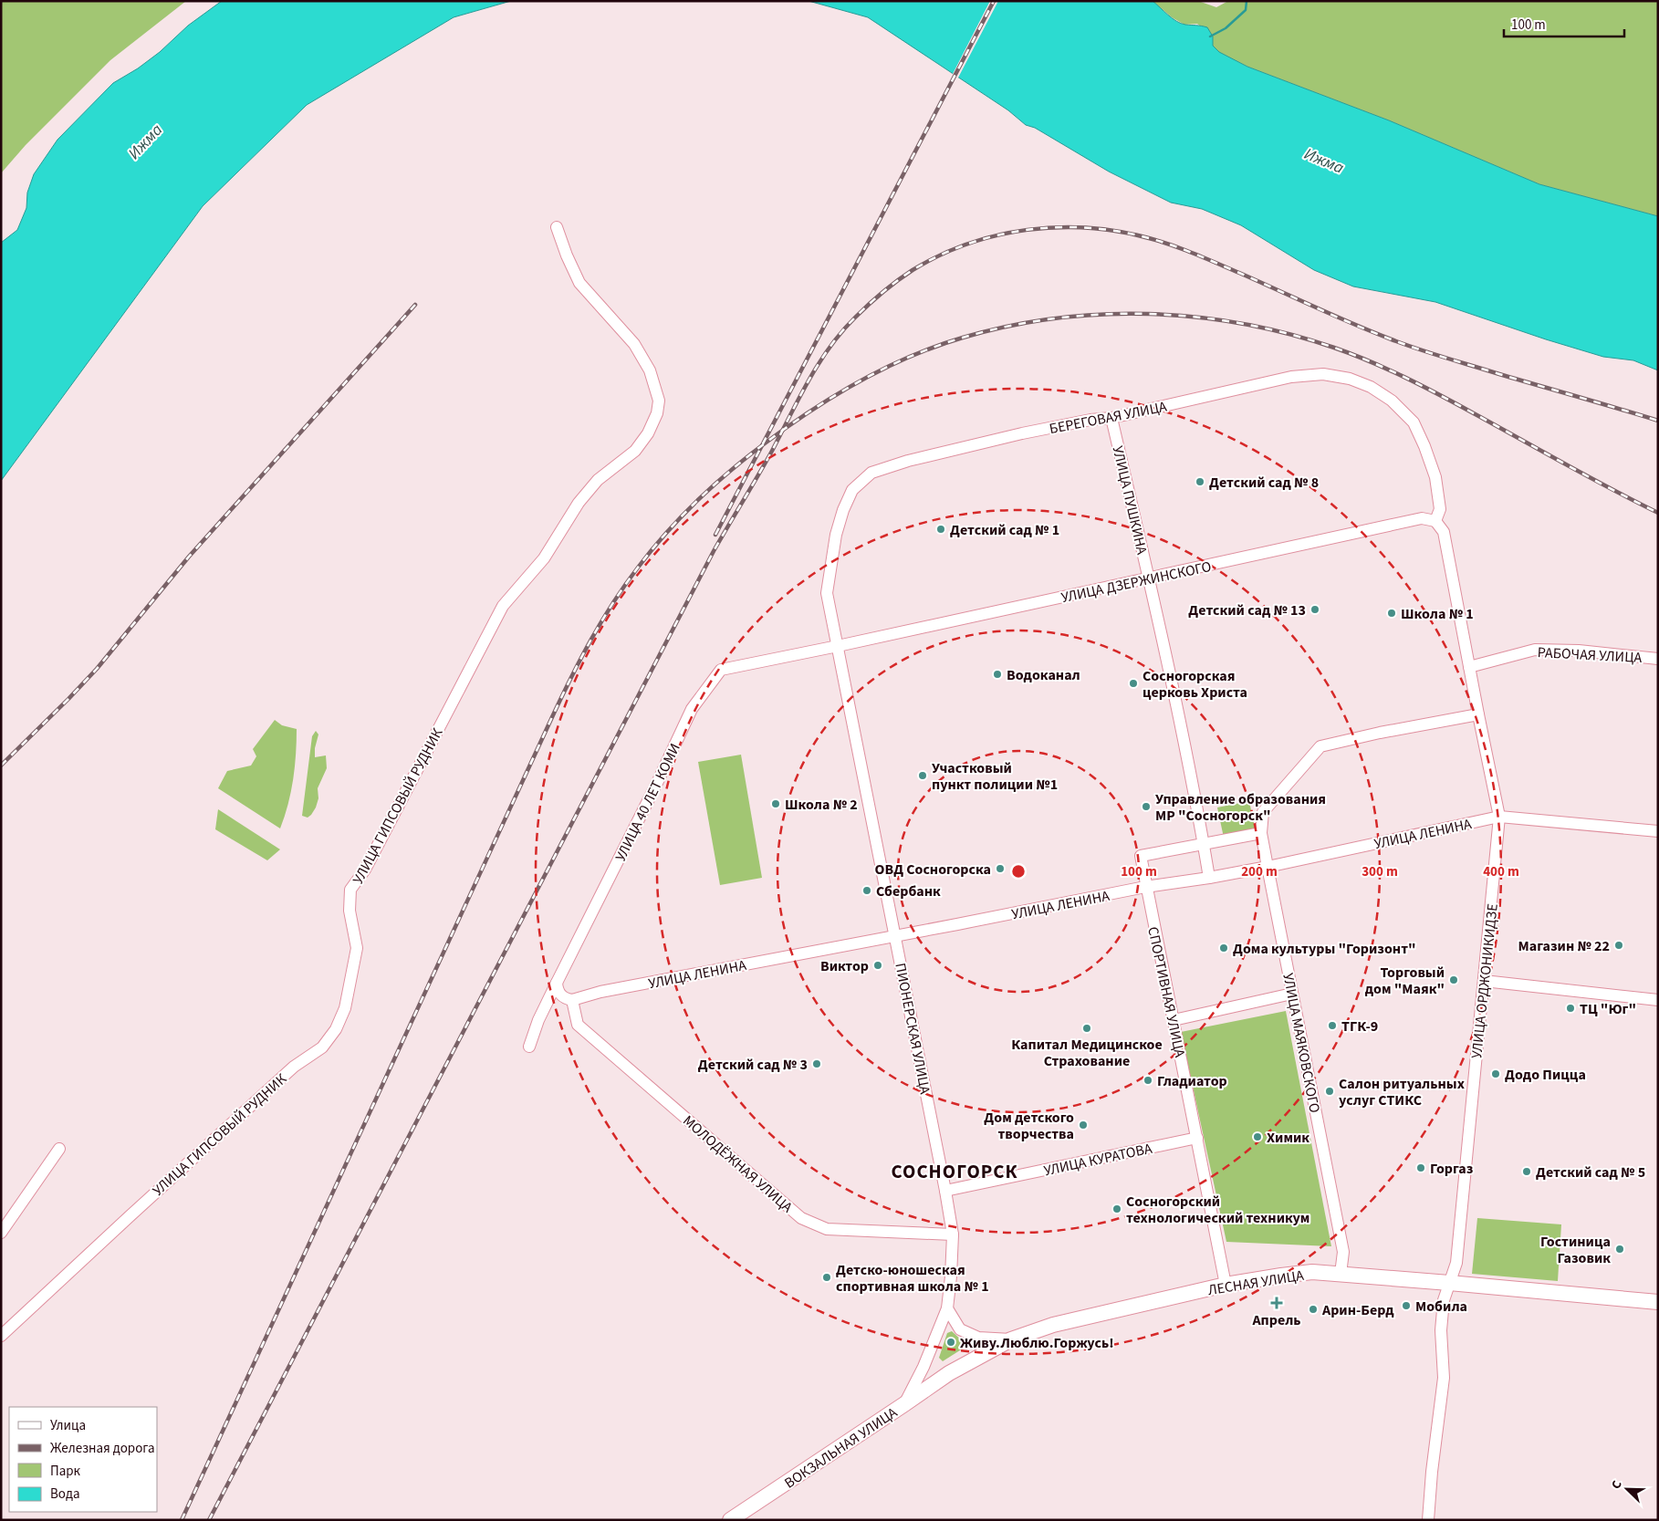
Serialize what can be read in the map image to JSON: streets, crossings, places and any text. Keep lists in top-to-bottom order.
{
  "streets": {
    "main road": ["ЛЕСНАЯ УЛИЦА", "ВОКЗАЛЬНАЯ УЛИЦА"],
    "street": [
      "БЕРЕГОВАЯ УЛИЦА",
      "УЛИЦА ПУШКИНА",
      "УЛИЦА ДЗЕРЖИНСКОГО",
      "РАБОЧАЯ УЛИЦА",
      "УЛИЦА 40 ЛЕТ КОМИ",
      "УЛИЦА ГИПСОВЫЙ РУДНИК",
      "УЛИЦА ЛЕНИНА",
      "УЛИЦА ОРДЖОНИКИДЗЕ",
      "СПОРТИВНАЯ УЛИЦА",
      "ПИОНЕРСКАЯ УЛИЦА",
      "УЛИЦА МАЯКОВСКОГО",
      "УЛИЦА КУРАТОВА",
      "МОЛОДЁЖНАЯ УЛИЦА"
    ]
  },
  "crossings": [
    ["БЕРЕГОВАЯ УЛИЦА", "УЛИЦА ПУШКИНА"],
    ["БЕРЕГОВАЯ УЛИЦА", "УЛИЦА ДЗЕРЖИНСКОГО"],
    ["БЕРЕГОВАЯ УЛИЦА", "УЛИЦА 40 ЛЕТ КОМИ"],
    ["БЕРЕГОВАЯ УЛИЦА", "УЛИЦА ОРДЖОНИКИДЗЕ"],
    ["БЕРЕГОВАЯ УЛИЦА", "ПИОНЕРСКАЯ УЛИЦА"],
    ["УЛИЦА ПУШКИНА", "УЛИЦА ДЗЕРЖИНСКОГО"],
    ["УЛИЦА ПУШКИНА", "УЛИЦА ЛЕНИНА"],
    ["УЛИЦА ПУШКИНА", "СПОРТИВНАЯ УЛИЦА"],
    ["УЛИЦА ДЗЕРЖИНСКОГО", "УЛИЦА 40 ЛЕТ КОМИ"],
    ["УЛИЦА ДЗЕРЖИНСКОГО", "УЛИЦА ОРДЖОНИКИДЗЕ"],
    ["УЛИЦА ДЗЕРЖИНСКОГО", "ПИОНЕРСКАЯ УЛИЦА"],
    ["РАБОЧАЯ УЛИЦА", "УЛИЦА ОРДЖОНИКИДЗЕ"],
    ["УЛИЦА 40 ЛЕТ КОМИ", "ПИОНЕРСКАЯ УЛИЦА"],
    ["УЛИЦА ЛЕНИНА", "УЛИЦА ОРДЖОНИКИДЗЕ"],
    ["УЛИЦА ЛЕНИНА", "СПОРТИВНАЯ УЛИЦА"],
    ["УЛИЦА ЛЕНИНА", "ПИОНЕРСКАЯ УЛИЦА"],
    ["УЛИЦА ЛЕНИНА", "УЛИЦА МАЯКОВСКОГО"],
    ["УЛИЦА ЛЕНИНА", "МОЛОДЁЖНАЯ УЛИЦА"],
    ["УЛИЦА ОРДЖОНИКИДЗЕ", "УЛИЦА МАЯКОВСКОГО"],
    ["УЛИЦА ОРДЖОНИКИДЗЕ", "ЛЕСНАЯ УЛИЦА"],
    ["СПОРТИВНАЯ УЛИЦА", "УЛИЦА КУРАТОВА"],
    ["СПОРТИВНАЯ УЛИЦА", "ЛЕСНАЯ УЛИЦА"],
    ["ПИОНЕРСКАЯ УЛИЦА", "УЛИЦА КУРАТОВА"],
    ["ПИОНЕРСКАЯ УЛИЦА", "МОЛОДЁЖНАЯ УЛИЦА"],
    ["ПИОНЕРСКАЯ УЛИЦА", "ВОКЗАЛЬНАЯ УЛИЦА"],
    ["УЛИЦА МАЯКОВСКОГО", "ЛЕСНАЯ УЛИЦА"],
    ["ЛЕСНАЯ УЛИЦА", "ВОКЗАЛЬНАЯ УЛИЦА"]
  ],
  "districts": ["СОСНОГОРСК"],
  "water": ["Ижма"],
  "places": {
    "other": [
      "Детский сад № 8",
      "Детский сад № 1",
      "Детский сад № 13",
      "Школа № 1",
      "Водоканал",
      "Сосногорская церковь Христа",
      "Участковый пункт полиции №1",
      "Школа № 2",
      "Управление образования МР \"Сосногорск\"",
      "ОВД Сосногорска",
      "Сбербанк",
      "Магазин № 22",
      "Дома культуры \"Горизонт\"",
      "Виктор",
      "Торговый дом \"Маяк\"",
      "ТЦ \"Юг\"",
      "ТГК-9",
      "Капитал Медицинское Страхование",
      "Детский сад № 3",
      "Додо Пицца",
      "Гладиатор",
      "Салон ритуальных услуг СТИКС",
      "Дом детского творчества",
      "Химик",
      "Горгаз",
      "Детский сад № 5",
      "Сосногорский технологический техникум",
      "Гостиница Газовик",
      "Детско-юношеская спортивная школа № 1",
      "Мобила",
      "Арин-Берд",
      "Живу.Люблю.Горжусь!"
    ],
    "health": ["Апрель"]
  },
  "legend": [
    "Улица",
    "Железная дорога",
    "Парк",
    "Вода"
  ],
  "scale_bar": "100 m",
  "north": "top left",
  "rings": [
    "100 m",
    "200 m",
    "300 m",
    "400 m"
  ]
}
